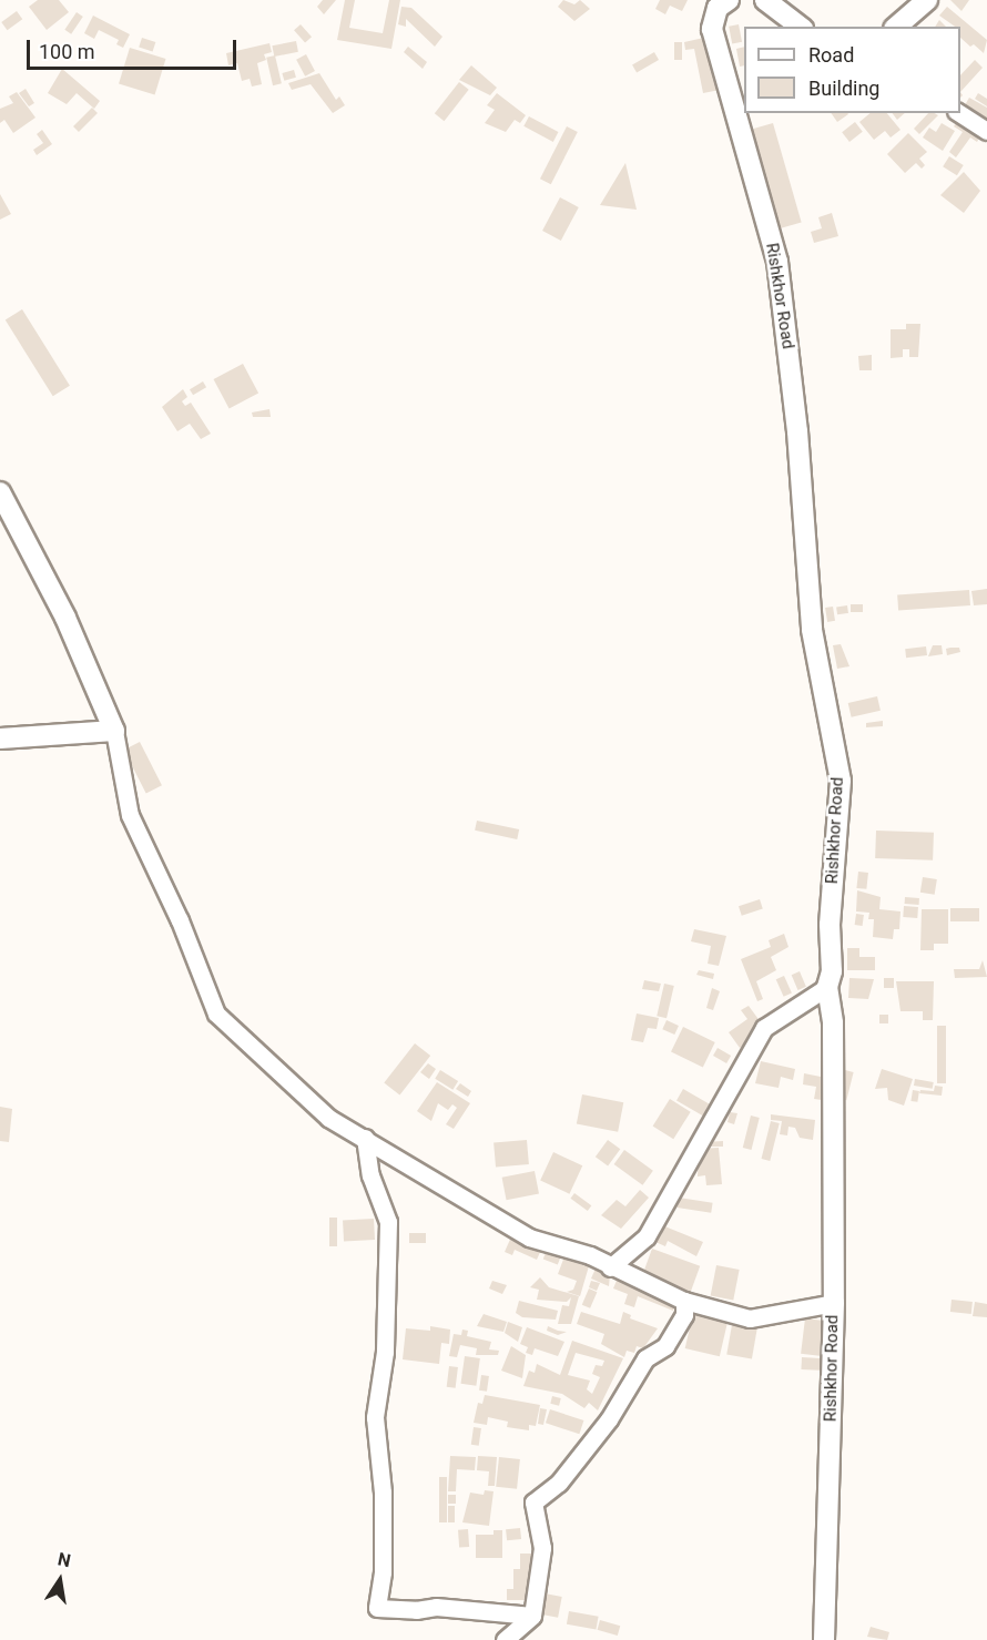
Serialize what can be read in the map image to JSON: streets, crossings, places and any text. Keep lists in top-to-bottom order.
{
  "streets": {
    "street": ["Rishkhor Road"]
  },
  "legend": ["Road", "Building"],
  "scale_bar": "100 m",
  "north": "top"
}
